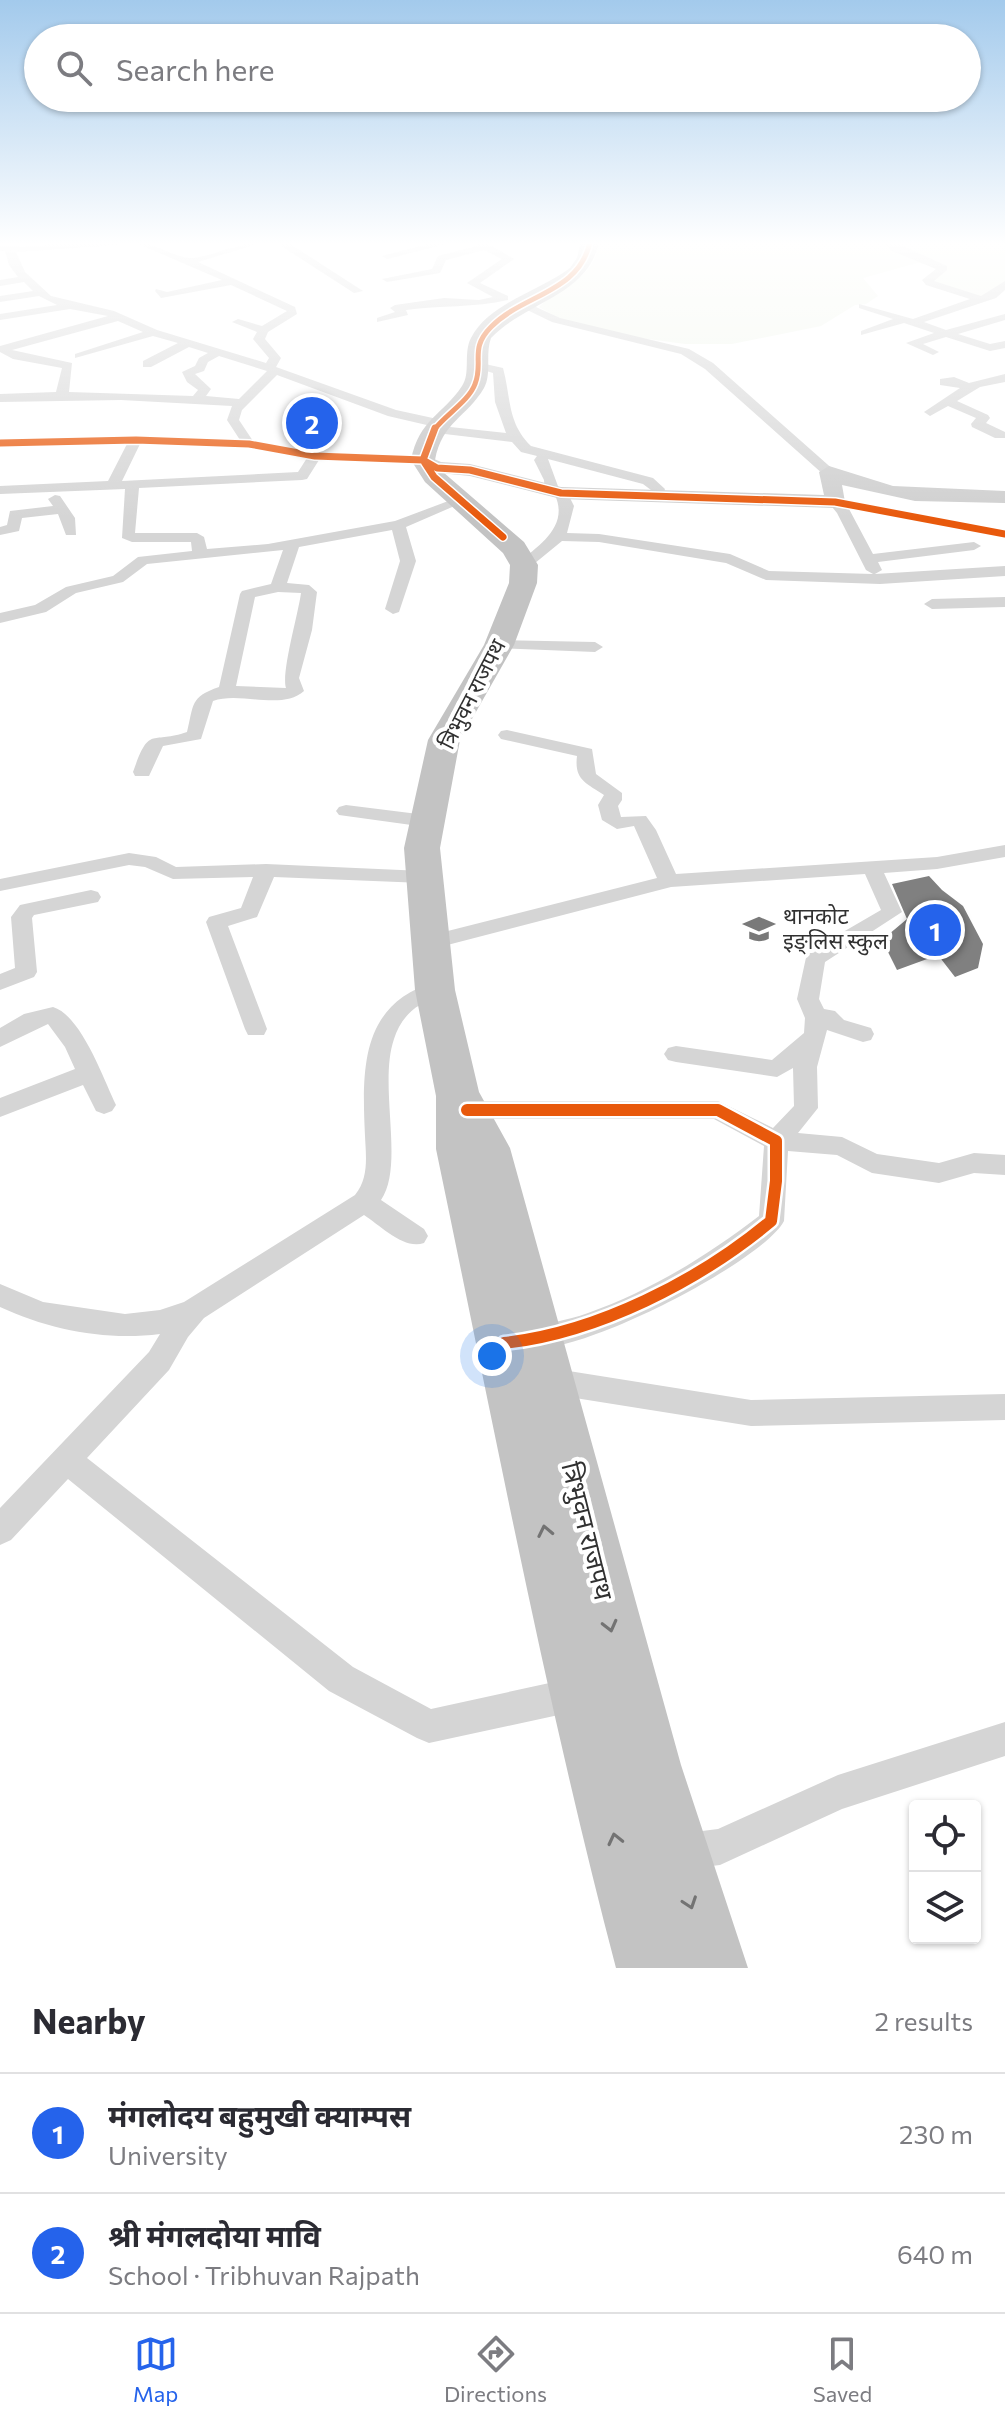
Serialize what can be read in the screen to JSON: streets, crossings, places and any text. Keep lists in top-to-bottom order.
{
  "streets": {
    "highway": ["त्रिभुवन राजपथ"]
  },
  "places": {
    "school or university": ["थानकोट इङ्लिस स्कुल"]
  },
  "page": {
    "search": "Search here",
    "pins": ["2", "1"],
    "heading": ["Nearby", "2 results"],
    "list": [
      {
        "mark": "1",
        "name": "मंगलोदय बहुमुखी क्याम्पस",
        "note": "University",
        "value": "230 m"
      },
      {
        "mark": "2",
        "name": "श्री मंगलदोया मावि",
        "note": "School · Tribhuvan Rajpath",
        "value": "640 m"
      }
    ],
    "nav": ["Map", "Directions", "Saved"]
  }
}
